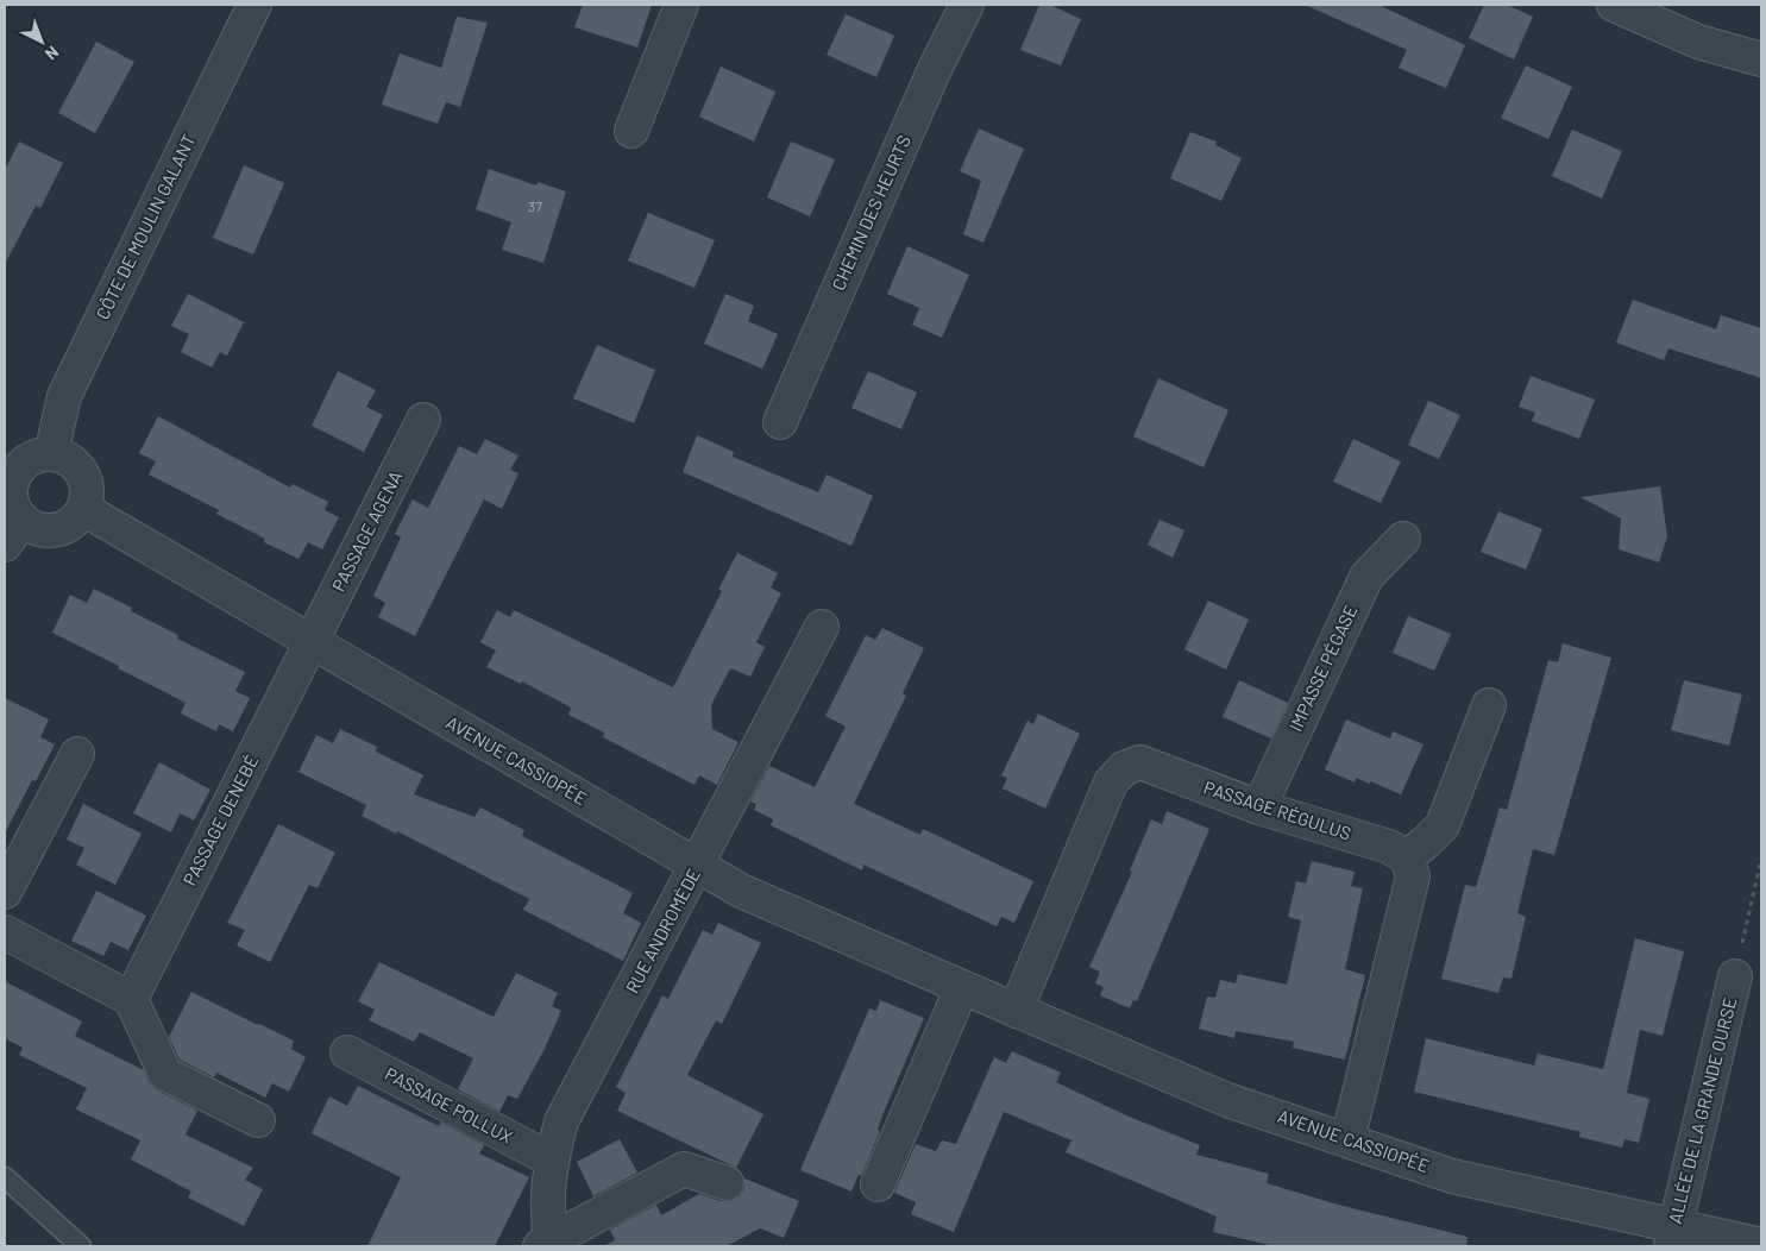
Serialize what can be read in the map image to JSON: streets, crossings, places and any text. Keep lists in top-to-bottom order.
{
  "streets": {
    "street": [
      "CHEMIN DES HEURTS",
      "CÔTE DE MOULIN GALANT",
      "PASSAGE AGENA",
      "IMPASSE PÉGASE",
      "AVENUE CASSIOPÉE",
      "PASSAGE RÉGULUS",
      "PASSAGE DENEBÉ",
      "RUE ANDROMÈDE",
      "PASSAGE POLLUX",
      "ALLÉE DE LA GRANDE OURSE"
    ]
  },
  "crossings": [
    ["CÔTE DE MOULIN GALANT", "AVENUE CASSIOPÉE"],
    ["PASSAGE AGENA", "AVENUE CASSIOPÉE"],
    ["PASSAGE AGENA", "PASSAGE DENEBÉ"],
    ["IMPASSE PÉGASE", "PASSAGE RÉGULUS"],
    ["AVENUE CASSIOPÉE", "PASSAGE RÉGULUS"],
    ["AVENUE CASSIOPÉE", "PASSAGE DENEBÉ"],
    ["AVENUE CASSIOPÉE", "RUE ANDROMÈDE"],
    ["AVENUE CASSIOPÉE", "ALLÉE DE LA GRANDE OURSE"],
    ["RUE ANDROMÈDE", "PASSAGE POLLUX"]
  ],
  "house_numbers": ["37"],
  "north": "bottom right"
}
